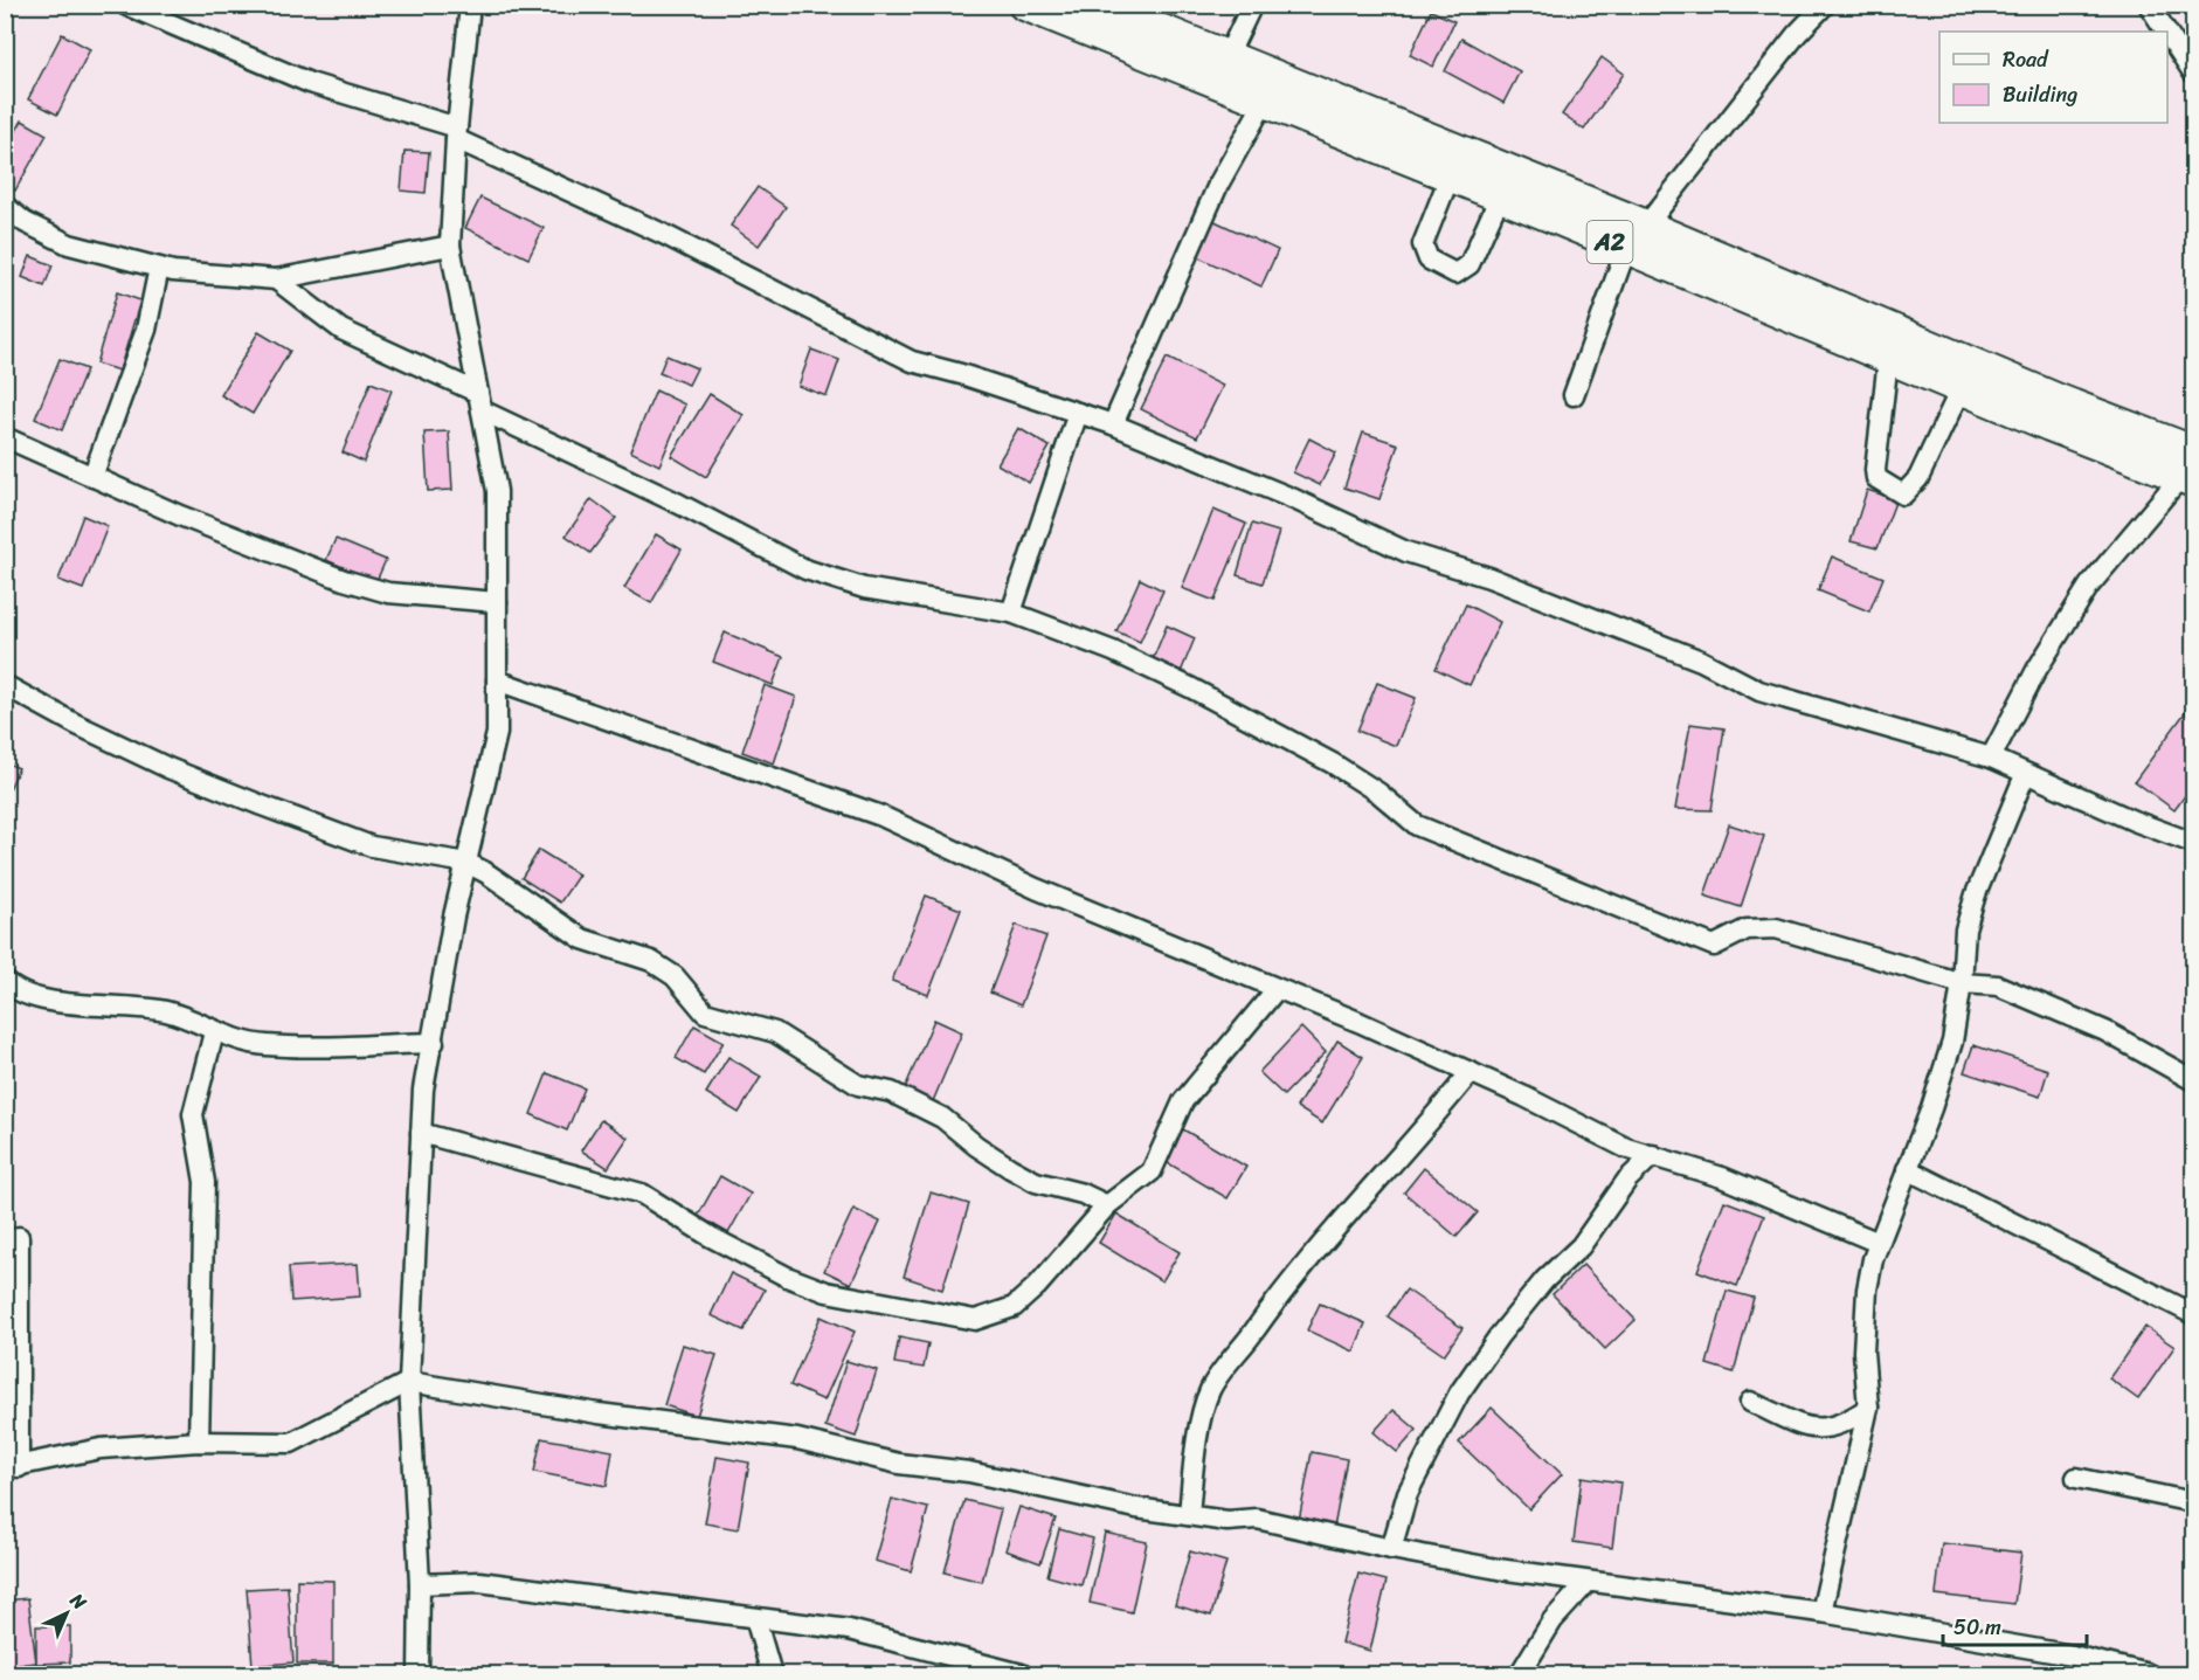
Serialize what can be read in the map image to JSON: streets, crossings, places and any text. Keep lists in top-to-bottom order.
{
  "streets": {
    "highway": ["A2"]
  },
  "legend": ["Road", "Building"],
  "scale_bar": "50 m",
  "north": "top right"
}
